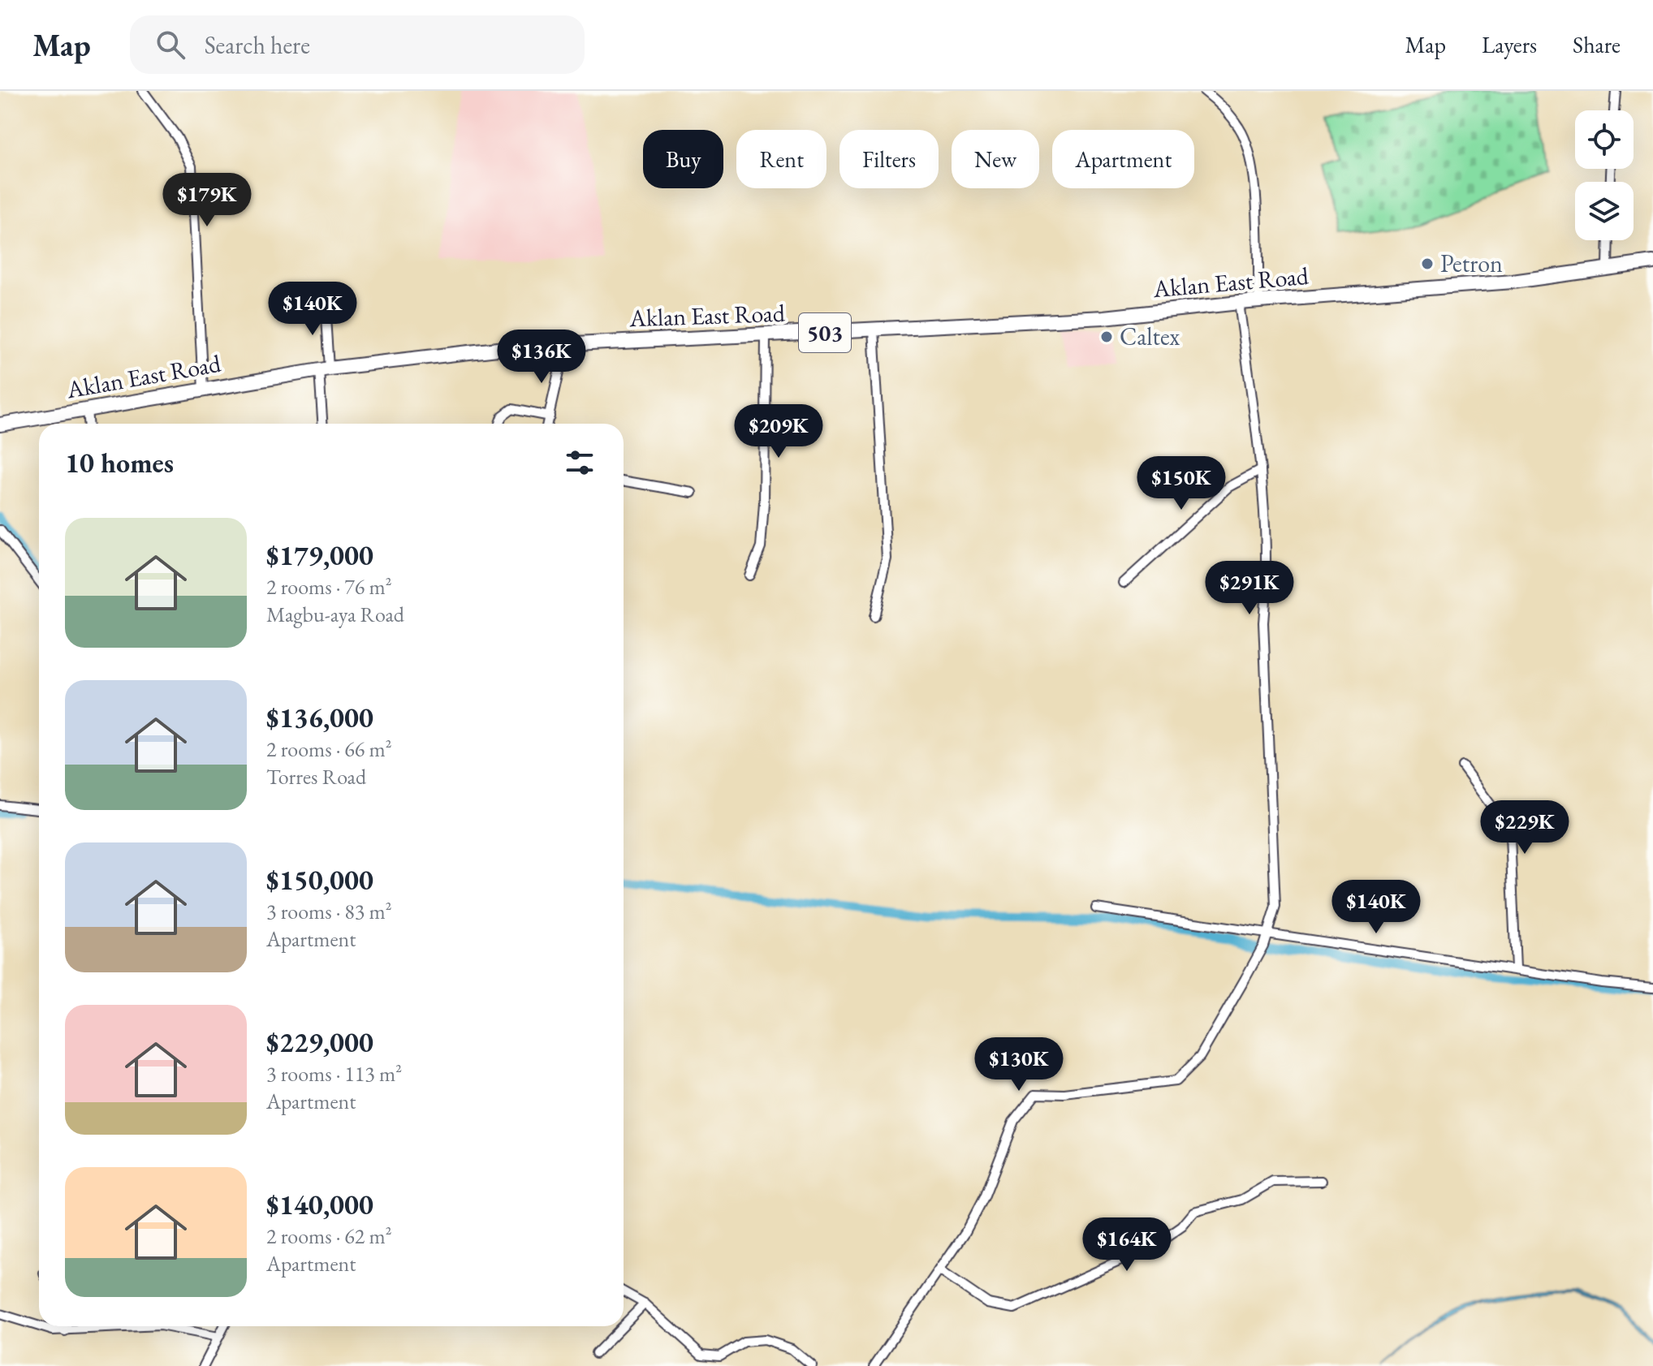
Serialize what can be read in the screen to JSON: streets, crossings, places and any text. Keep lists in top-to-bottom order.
{
  "streets": {
    "main road": ["Aklan East Road", "503"]
  },
  "places": ["Petron", "Caltex"],
  "page": {
    "header": "Map",
    "search": "Search here",
    "nav": ["Map", "Layers", "Share"],
    "chip": [
      "Buy",
      "Rent",
      "Filters",
      "New",
      "Apartment"
    ],
    "price": [
      "$179K",
      "$140K",
      "$136K",
      "$209K",
      "$150K",
      "$291K",
      "$229K",
      "$140K",
      "$130K",
      "$164K"
    ],
    "heading": "10 homes",
    "list": [
      {
        "name": "$179,000",
        "note": "2 rooms · 76 m² · Magbu-aya Road"
      },
      {
        "name": "$136,000",
        "note": "2 rooms · 66 m² · Torres Road"
      },
      {
        "name": "$150,000",
        "note": "3 rooms · 83 m² · Apartment"
      },
      {
        "name": "$229,000",
        "note": "3 rooms · 113 m² · Apartment"
      },
      {
        "name": "$140,000",
        "note": "2 rooms · 62 m² · Apartment"
      }
    ]
  }
}
